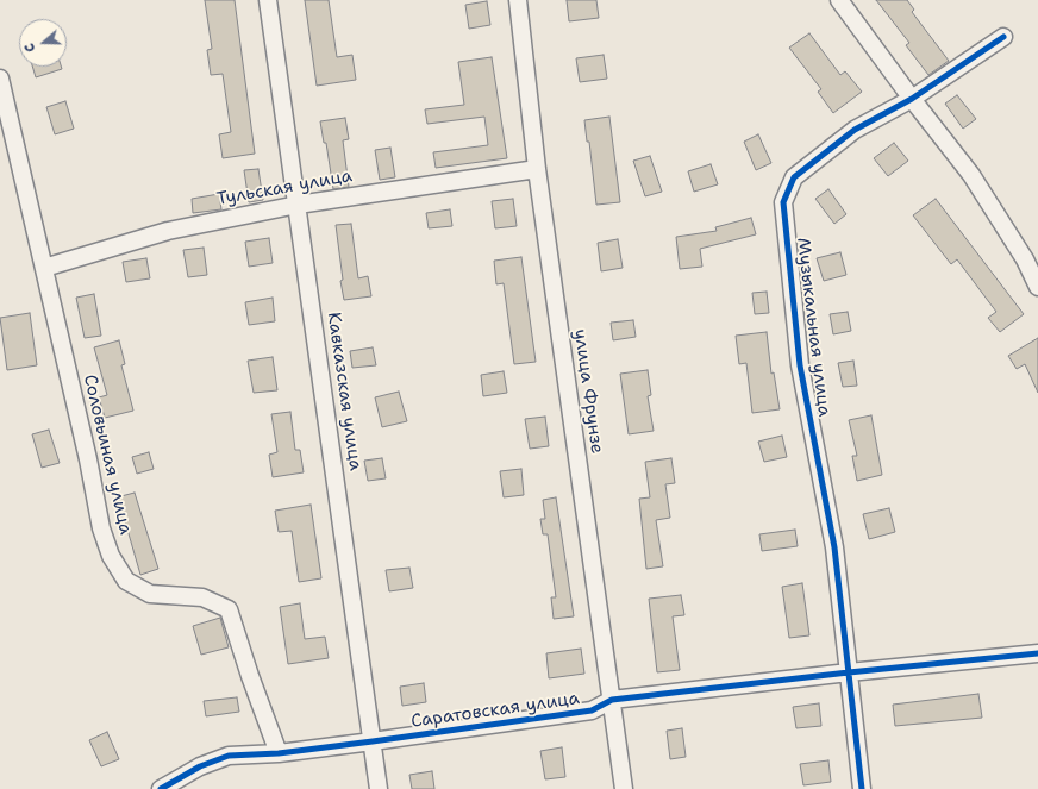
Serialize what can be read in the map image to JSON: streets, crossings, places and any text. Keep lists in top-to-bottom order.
{
  "streets": {
    "street": [
      "Тульская улица",
      "Музыкальная улица",
      "Кавказская улица",
      "улица Фрунзе",
      "Соловьиная улица",
      "Саратовская улица"
    ]
  },
  "crossings": [
    ["Тульская улица", "Кавказская улица"],
    ["Тульская улица", "улица Фрунзе"],
    ["Тульская улица", "Соловьиная улица"],
    ["Музыкальная улица", "Саратовская улица"],
    ["Кавказская улица", "Саратовская улица"],
    ["улица Фрунзе", "Саратовская улица"],
    ["Соловьиная улица", "Саратовская улица"]
  ],
  "north": "left"
}
